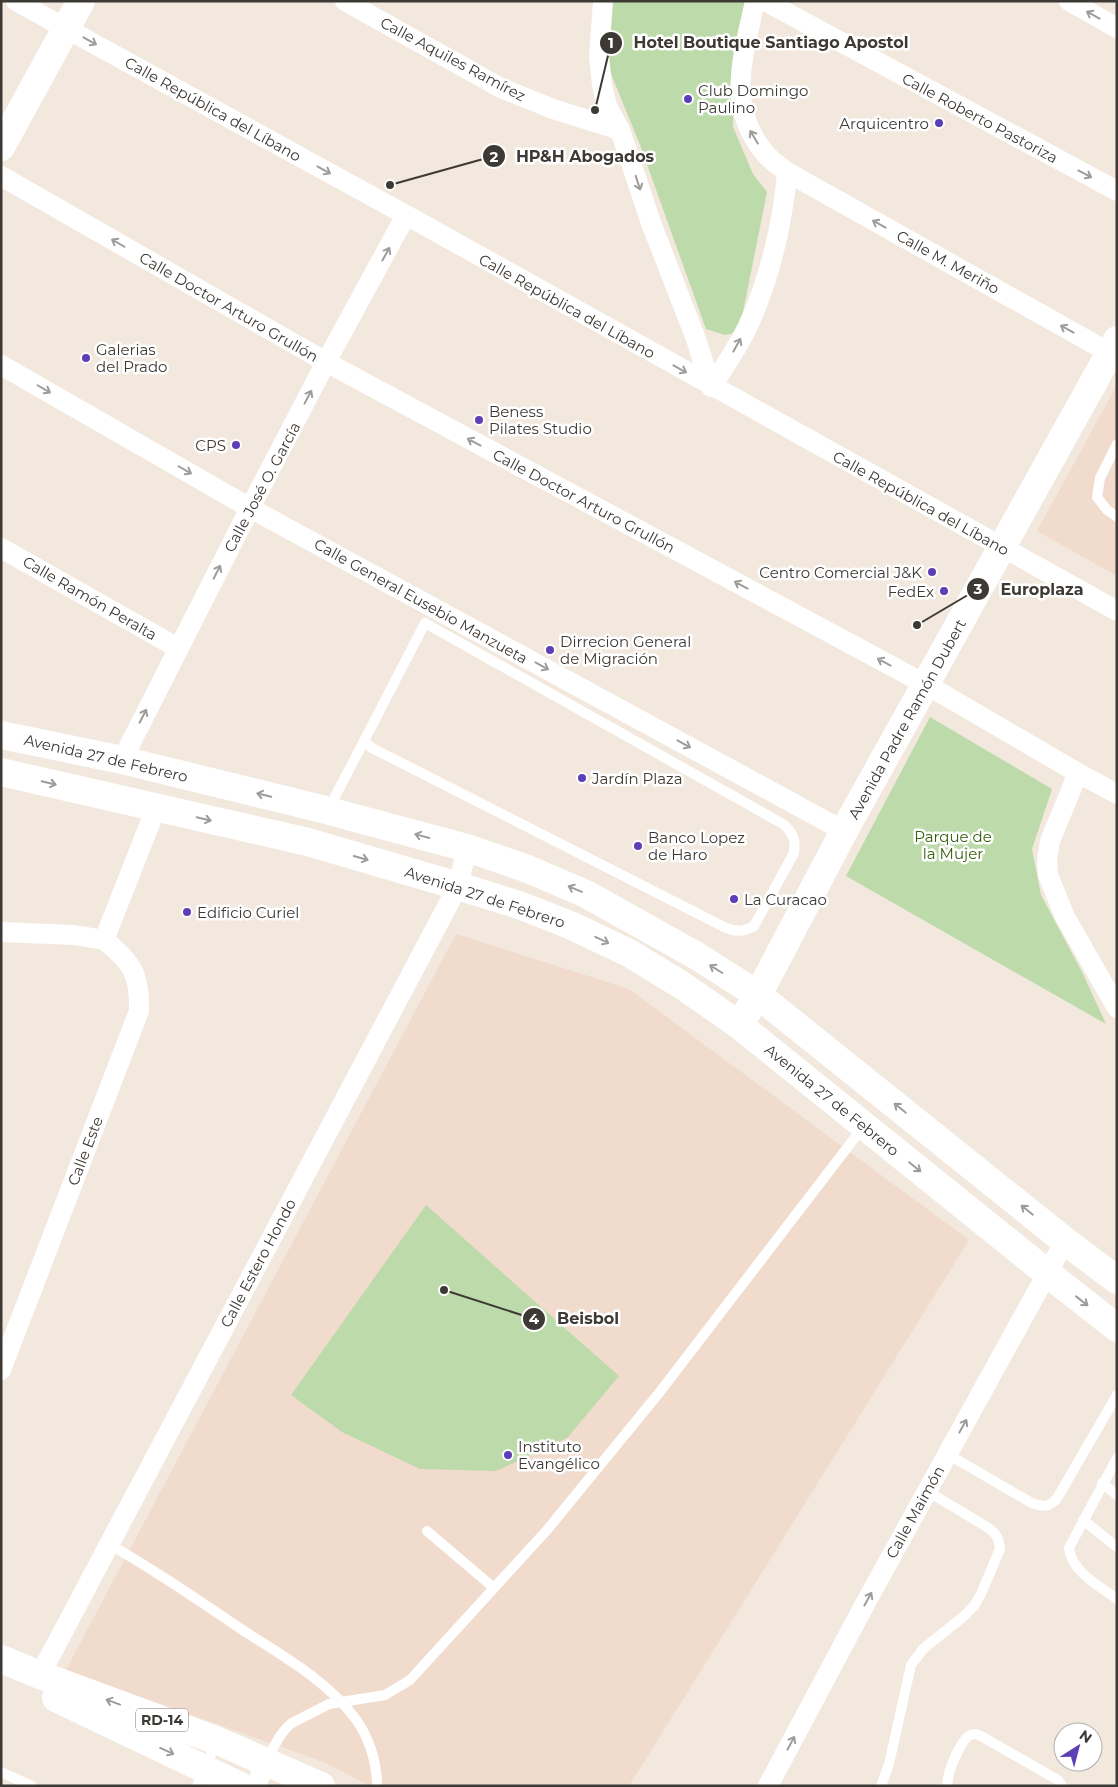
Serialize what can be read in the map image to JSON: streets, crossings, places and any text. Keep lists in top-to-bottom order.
{
  "streets": {
    "main road": ["Avenida Padre Ramón Dubert", "Avenida 27 de Febrero", "RD-14"],
    "street": [
      "Calle Aquiles Ramírez",
      "Calle República del Líbano",
      "Calle Roberto Pastoriza",
      "Calle M. Meriño",
      "Calle Doctor Arturo Grullón",
      "Calle José O. García",
      "Calle Ramón Peralta",
      "Calle General Eusebio Manzueta",
      "Calle Este",
      "Calle Estero Hondo",
      "Calle Maimón"
    ]
  },
  "crossings": [
    ["Calle República del Líbano", "Calle José O. García"],
    ["Calle República del Líbano", "Avenida Padre Ramón Dubert"],
    ["Calle M. Meriño", "Avenida Padre Ramón Dubert"],
    ["Calle Doctor Arturo Grullón", "Calle José O. García"],
    ["Calle Doctor Arturo Grullón", "Avenida Padre Ramón Dubert"],
    ["Calle José O. García", "Calle Ramón Peralta"],
    ["Calle José O. García", "Calle General Eusebio Manzueta"],
    ["Calle José O. García", "Avenida 27 de Febrero"],
    ["Calle General Eusebio Manzueta", "Avenida Padre Ramón Dubert"],
    ["Avenida Padre Ramón Dubert", "Avenida 27 de Febrero"],
    ["Avenida 27 de Febrero", "Calle Estero Hondo"],
    ["Avenida 27 de Febrero", "Calle Maimón"],
    ["Calle Estero Hondo", "RD-14"]
  ],
  "one_way": [
    "Calle República del Líbano",
    "Calle Roberto Pastoriza",
    "Calle M. Meriño",
    "Calle Doctor Arturo Grullón",
    "Calle José O. García",
    "Calle General Eusebio Manzueta",
    "Calle Maimón"
  ],
  "parks": ["Parque de la Mujer"],
  "places": [
    "Club Domingo Paulino",
    "Hotel Boutique Santiago Apostol",
    "Arquicentro",
    "HP&H Abogados",
    "Galerias del Prado",
    "Beness Pilates Studio",
    "CPS",
    "Centro Comercial J&K",
    "FedEx",
    "Europlaza",
    "Dirrecion General de Migración",
    "Jardín Plaza",
    "Banco Lopez de Haro",
    "La Curacao",
    "Edificio Curiel",
    "Beisbol",
    "Instituto Evangélico"
  ],
  "north": "top right"
}
